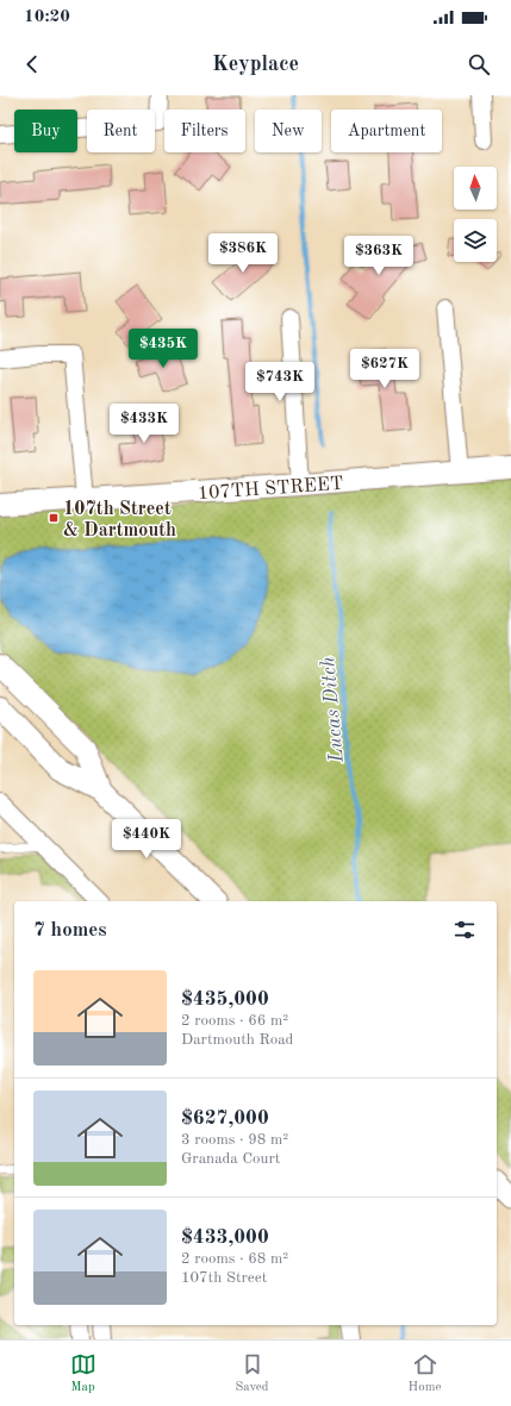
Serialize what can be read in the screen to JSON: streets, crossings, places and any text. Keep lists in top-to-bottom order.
{
  "streets": {
    "street": ["107TH STREET"]
  },
  "water": ["Lucas Ditch"],
  "places": {
    "transit": ["107th Street & Dartmouth"]
  },
  "north": "top",
  "page": {
    "status": "10:20",
    "header": "Keyplace",
    "chip": [
      "Buy",
      "Rent",
      "Filters",
      "New",
      "Apartment"
    ],
    "price": [
      "$386K",
      "$363K",
      "$435K",
      "$627K",
      "$743K",
      "$433K",
      "$440K"
    ],
    "heading": "7 homes",
    "list": [
      {
        "name": "$435,000",
        "note": "2 rooms · 66 m² · Dartmouth Road"
      },
      {
        "name": "$627,000",
        "note": "3 rooms · 98 m² · Granada Court"
      },
      {
        "name": "$433,000",
        "note": "2 rooms · 68 m² · 107th Street"
      }
    ],
    "tabs": ["Map", "Saved", "Home"]
  }
}
